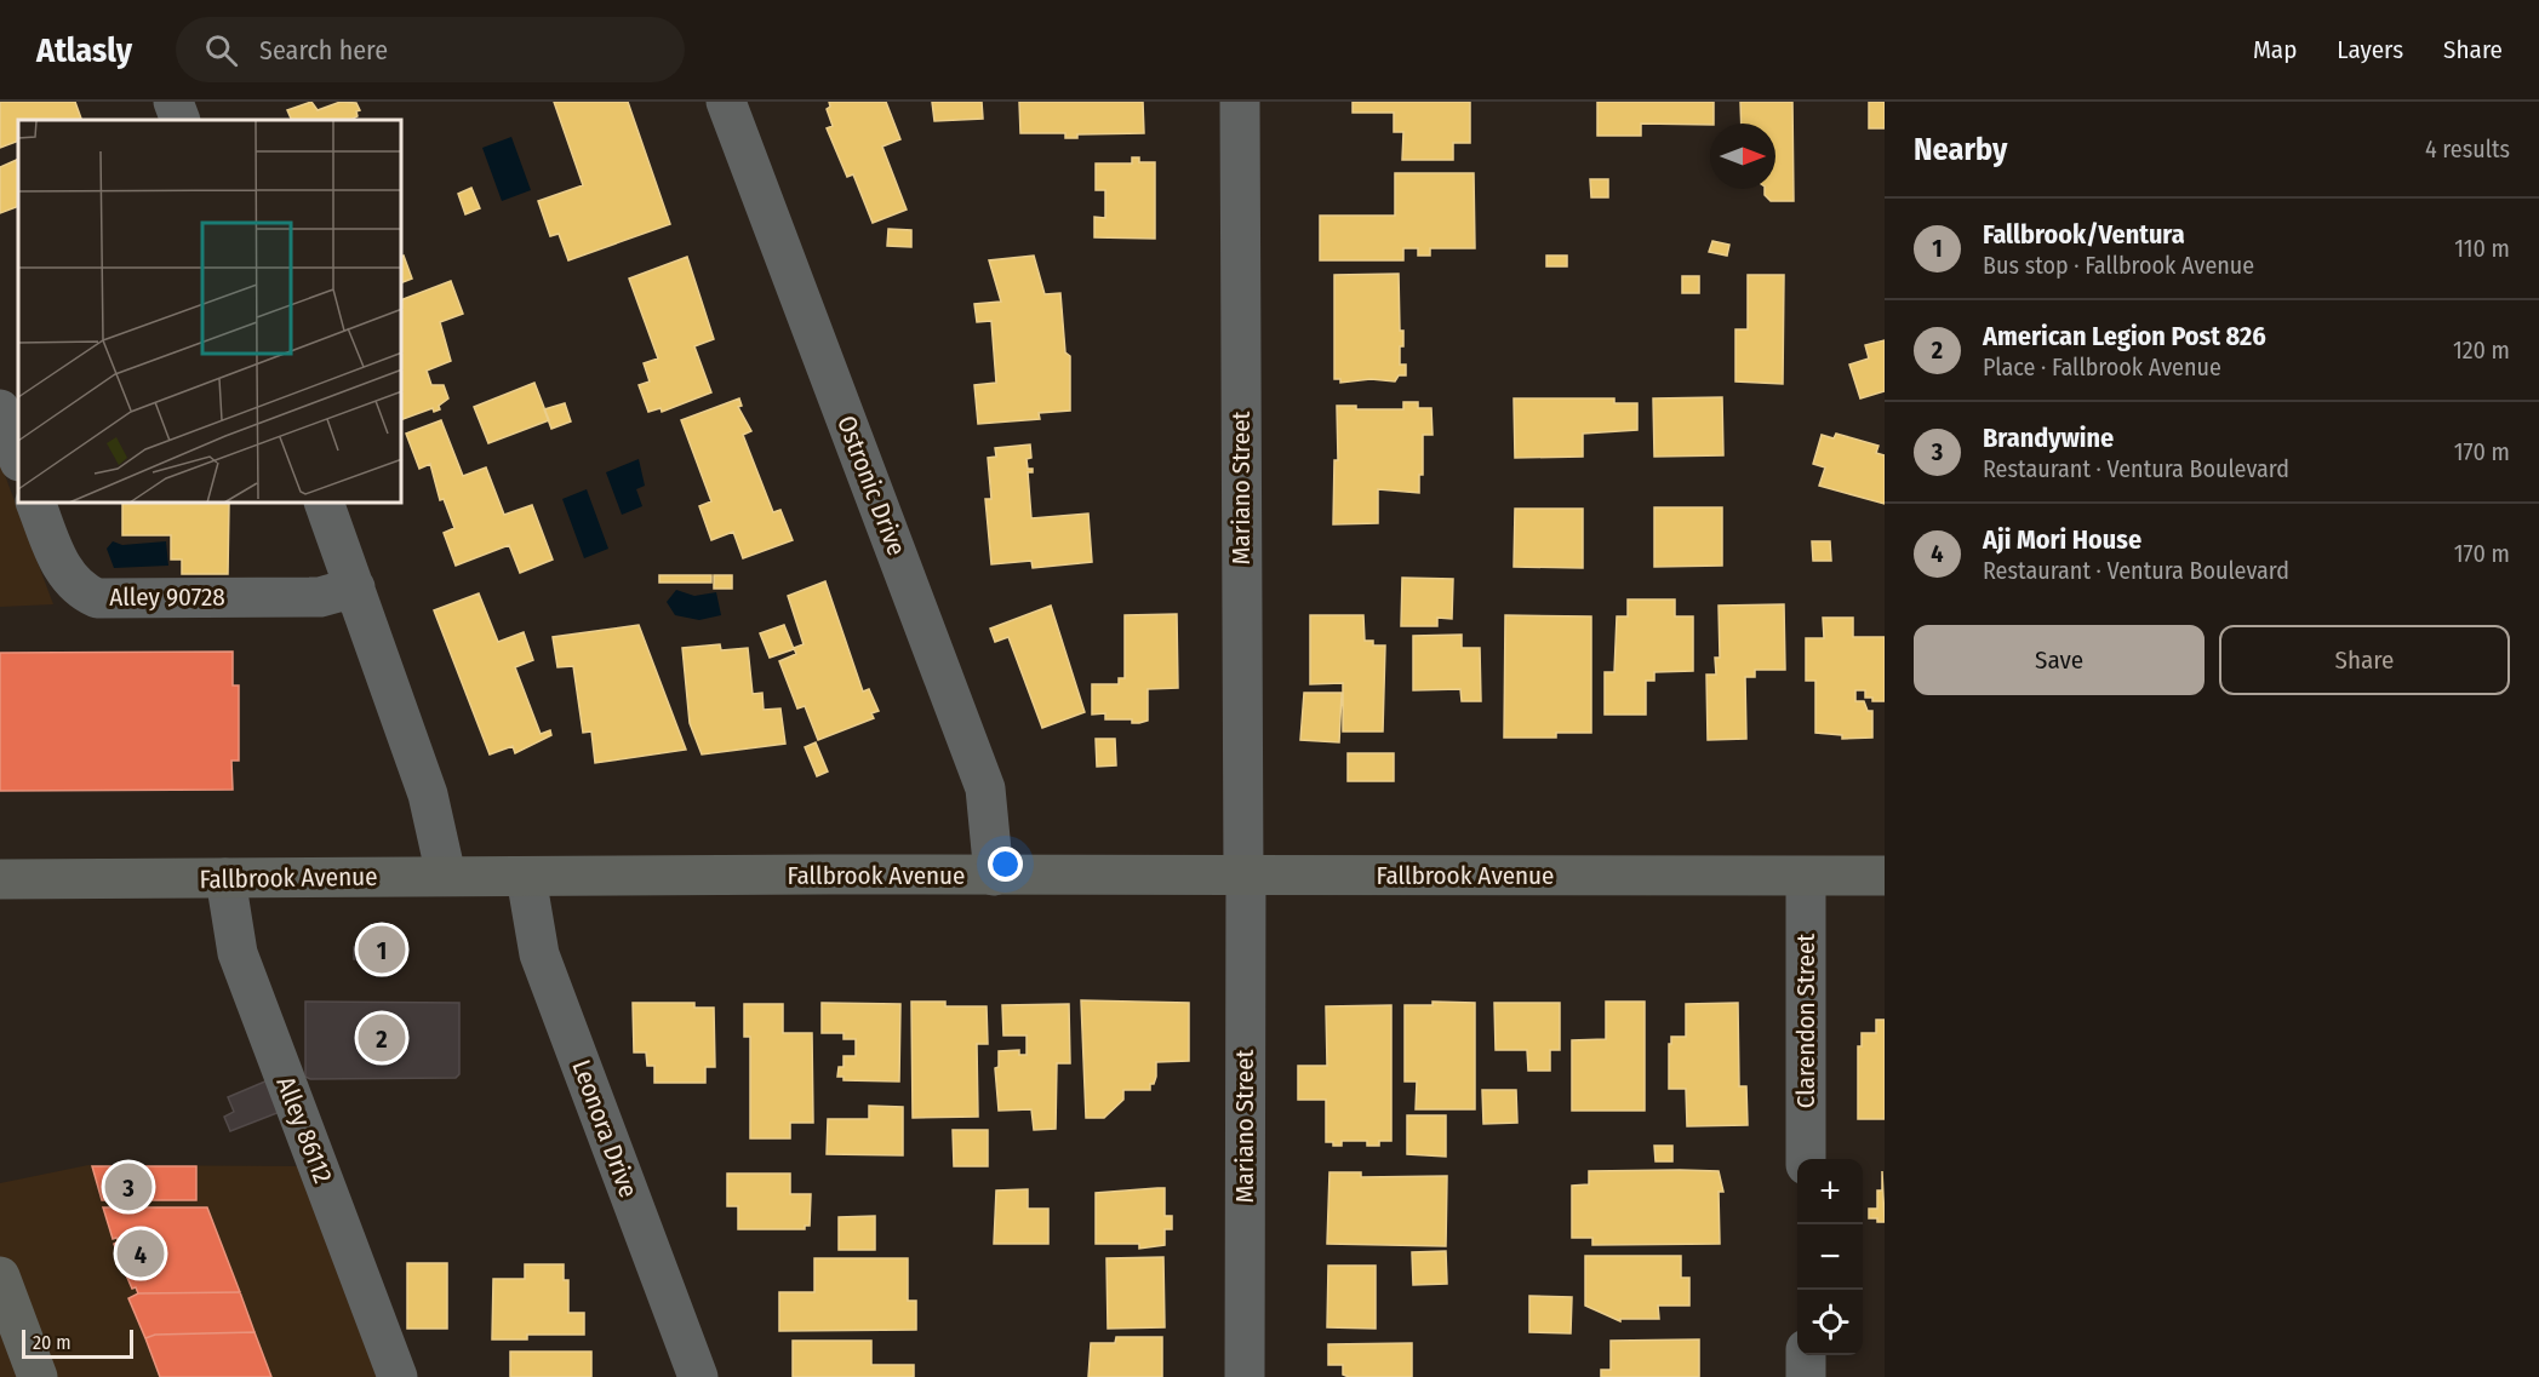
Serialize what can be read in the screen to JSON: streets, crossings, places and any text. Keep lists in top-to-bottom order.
{
  "streets": {
    "main road": ["Fallbrook Avenue"],
    "street": [
      "Ostronic Drive",
      "Mariano Street",
      "Alley 90728",
      "Clarendon Street",
      "Leonora Drive",
      "Alley 86112"
    ]
  },
  "crossings": [
    ["Ostronic Drive", "Fallbrook Avenue"],
    ["Mariano Street", "Fallbrook Avenue"],
    ["Fallbrook Avenue", "Clarendon Street"],
    ["Fallbrook Avenue", "Leonora Drive"],
    ["Fallbrook Avenue", "Alley 86112"]
  ],
  "scale_bar": "20 m",
  "north": "right",
  "page": {
    "header": "Atlasly",
    "search": "Search here",
    "nav": ["Map", "Layers", "Share"],
    "heading": ["Nearby", "4 results"],
    "list": [
      {
        "mark": "1",
        "name": "Fallbrook/Ventura",
        "note": "Bus stop · Fallbrook Avenue",
        "value": "110 m"
      },
      {
        "mark": "2",
        "name": "American Legion Post 826",
        "note": "Place · Fallbrook Avenue",
        "value": "120 m"
      },
      {
        "mark": "3",
        "name": "Brandywine",
        "note": "Restaurant · Ventura Boulevard",
        "value": "170 m"
      },
      {
        "mark": "4",
        "name": "Aji Mori House",
        "note": "Restaurant · Ventura Boulevard",
        "value": "170 m"
      }
    ],
    "buttons": ["Save", "Share"],
    "pins": [
      "1",
      "2",
      "3",
      "4"
    ],
    "map_buttons": ["+", "−"],
    "scale": "20 m"
  }
}
